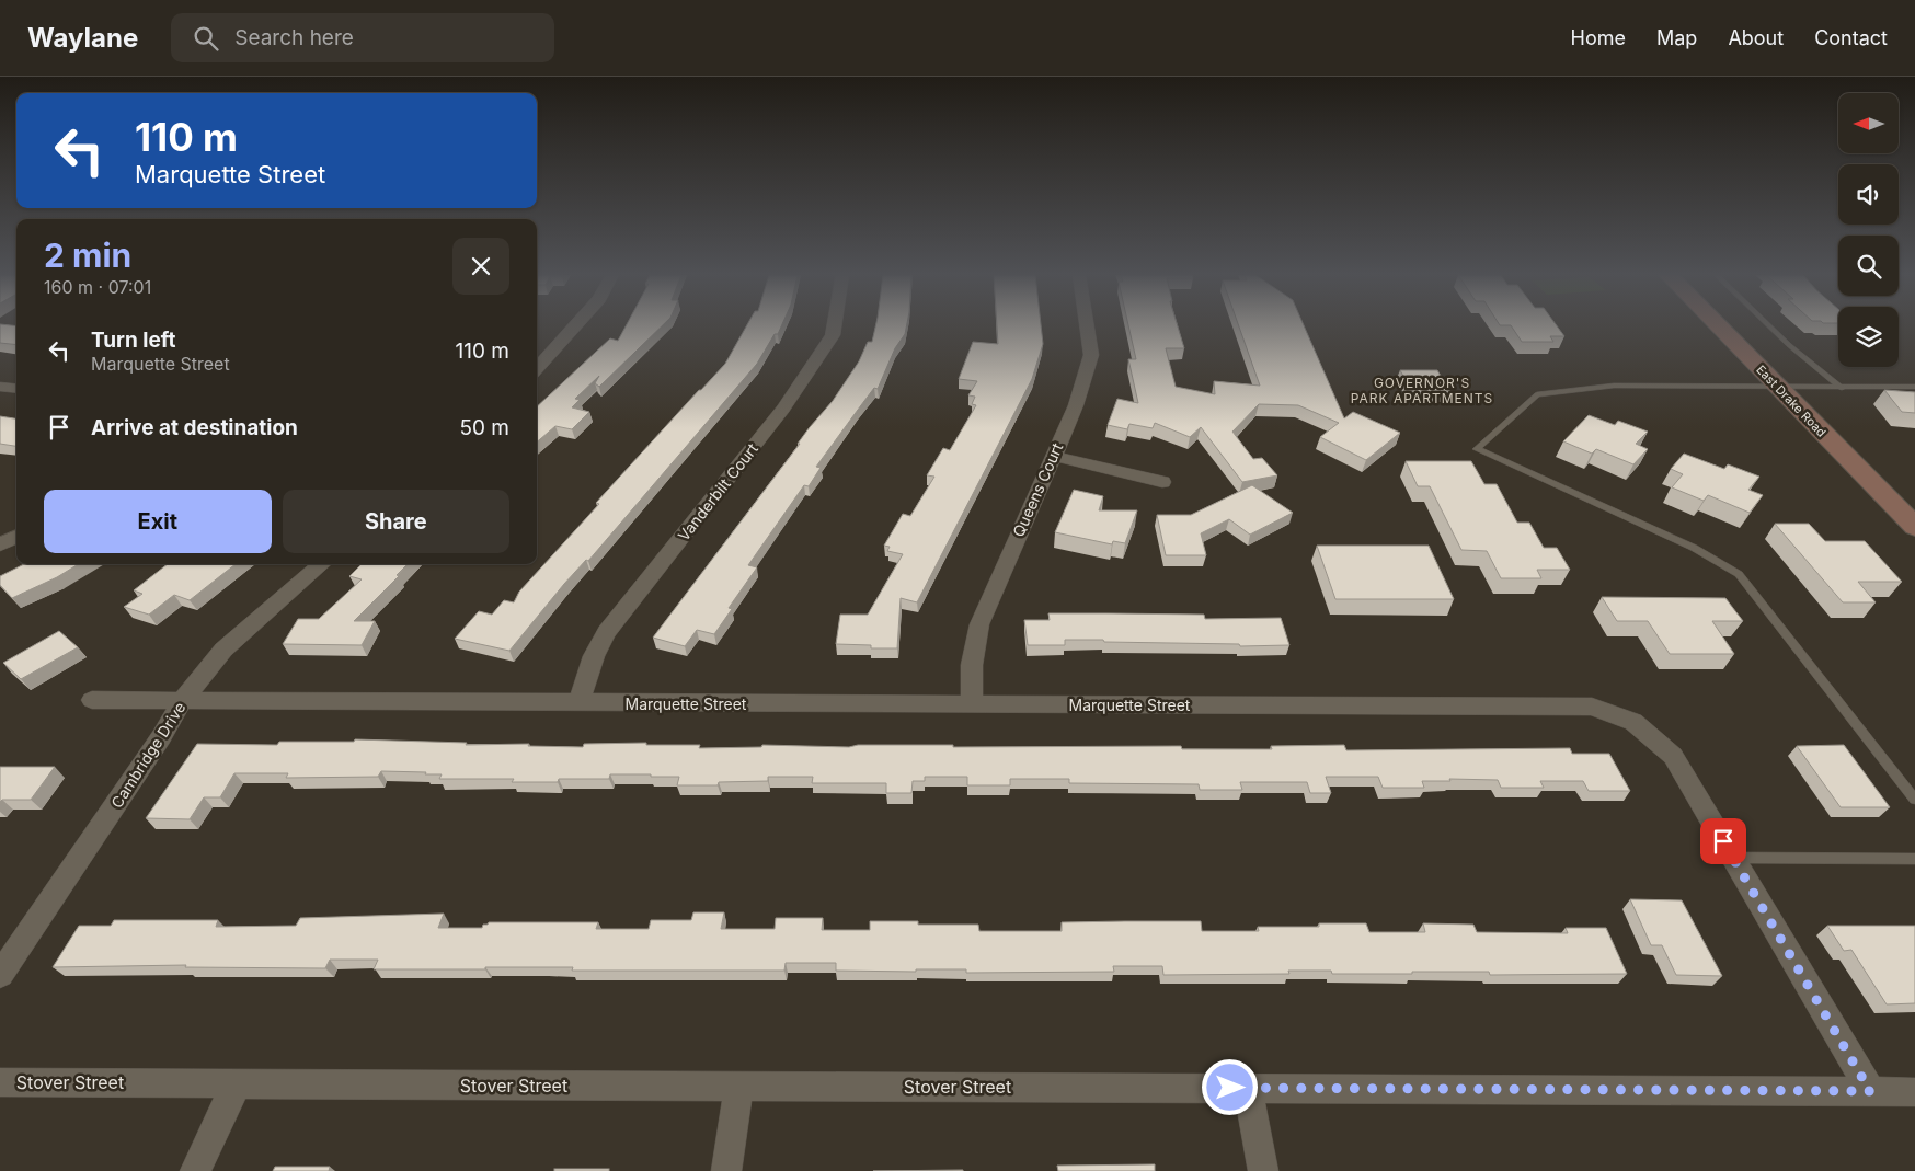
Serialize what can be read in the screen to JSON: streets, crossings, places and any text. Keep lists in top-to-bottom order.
{
  "streets": {
    "main road": ["East Drake Road"],
    "street": [
      "Queens Court",
      "Vanderbilt Court",
      "Marquette Street",
      "Cambridge Drive",
      "Stover Street"
    ]
  },
  "crossings": [
    ["Queens Court", "Marquette Street"],
    ["Vanderbilt Court", "Marquette Street"],
    ["Marquette Street", "Cambridge Drive"],
    ["Marquette Street", "Stover Street"]
  ],
  "districts": ["GOVERNOR'S PARK APARTMENTS"],
  "north": "left",
  "page": {
    "header": "Waylane",
    "search": "Search here",
    "nav": [
      "Home",
      "Map",
      "About",
      "Contact"
    ],
    "turn": ["110 m", "Marquette Street"],
    "heading": ["2 min", "160 m · 07:01"],
    "list": [
      {
        "name": "Turn left",
        "note": "Marquette Street",
        "value": "110 m"
      },
      {
        "name": "Arrive at destination",
        "value": "50 m"
      }
    ],
    "buttons": ["Exit", "Share"]
  }
}
